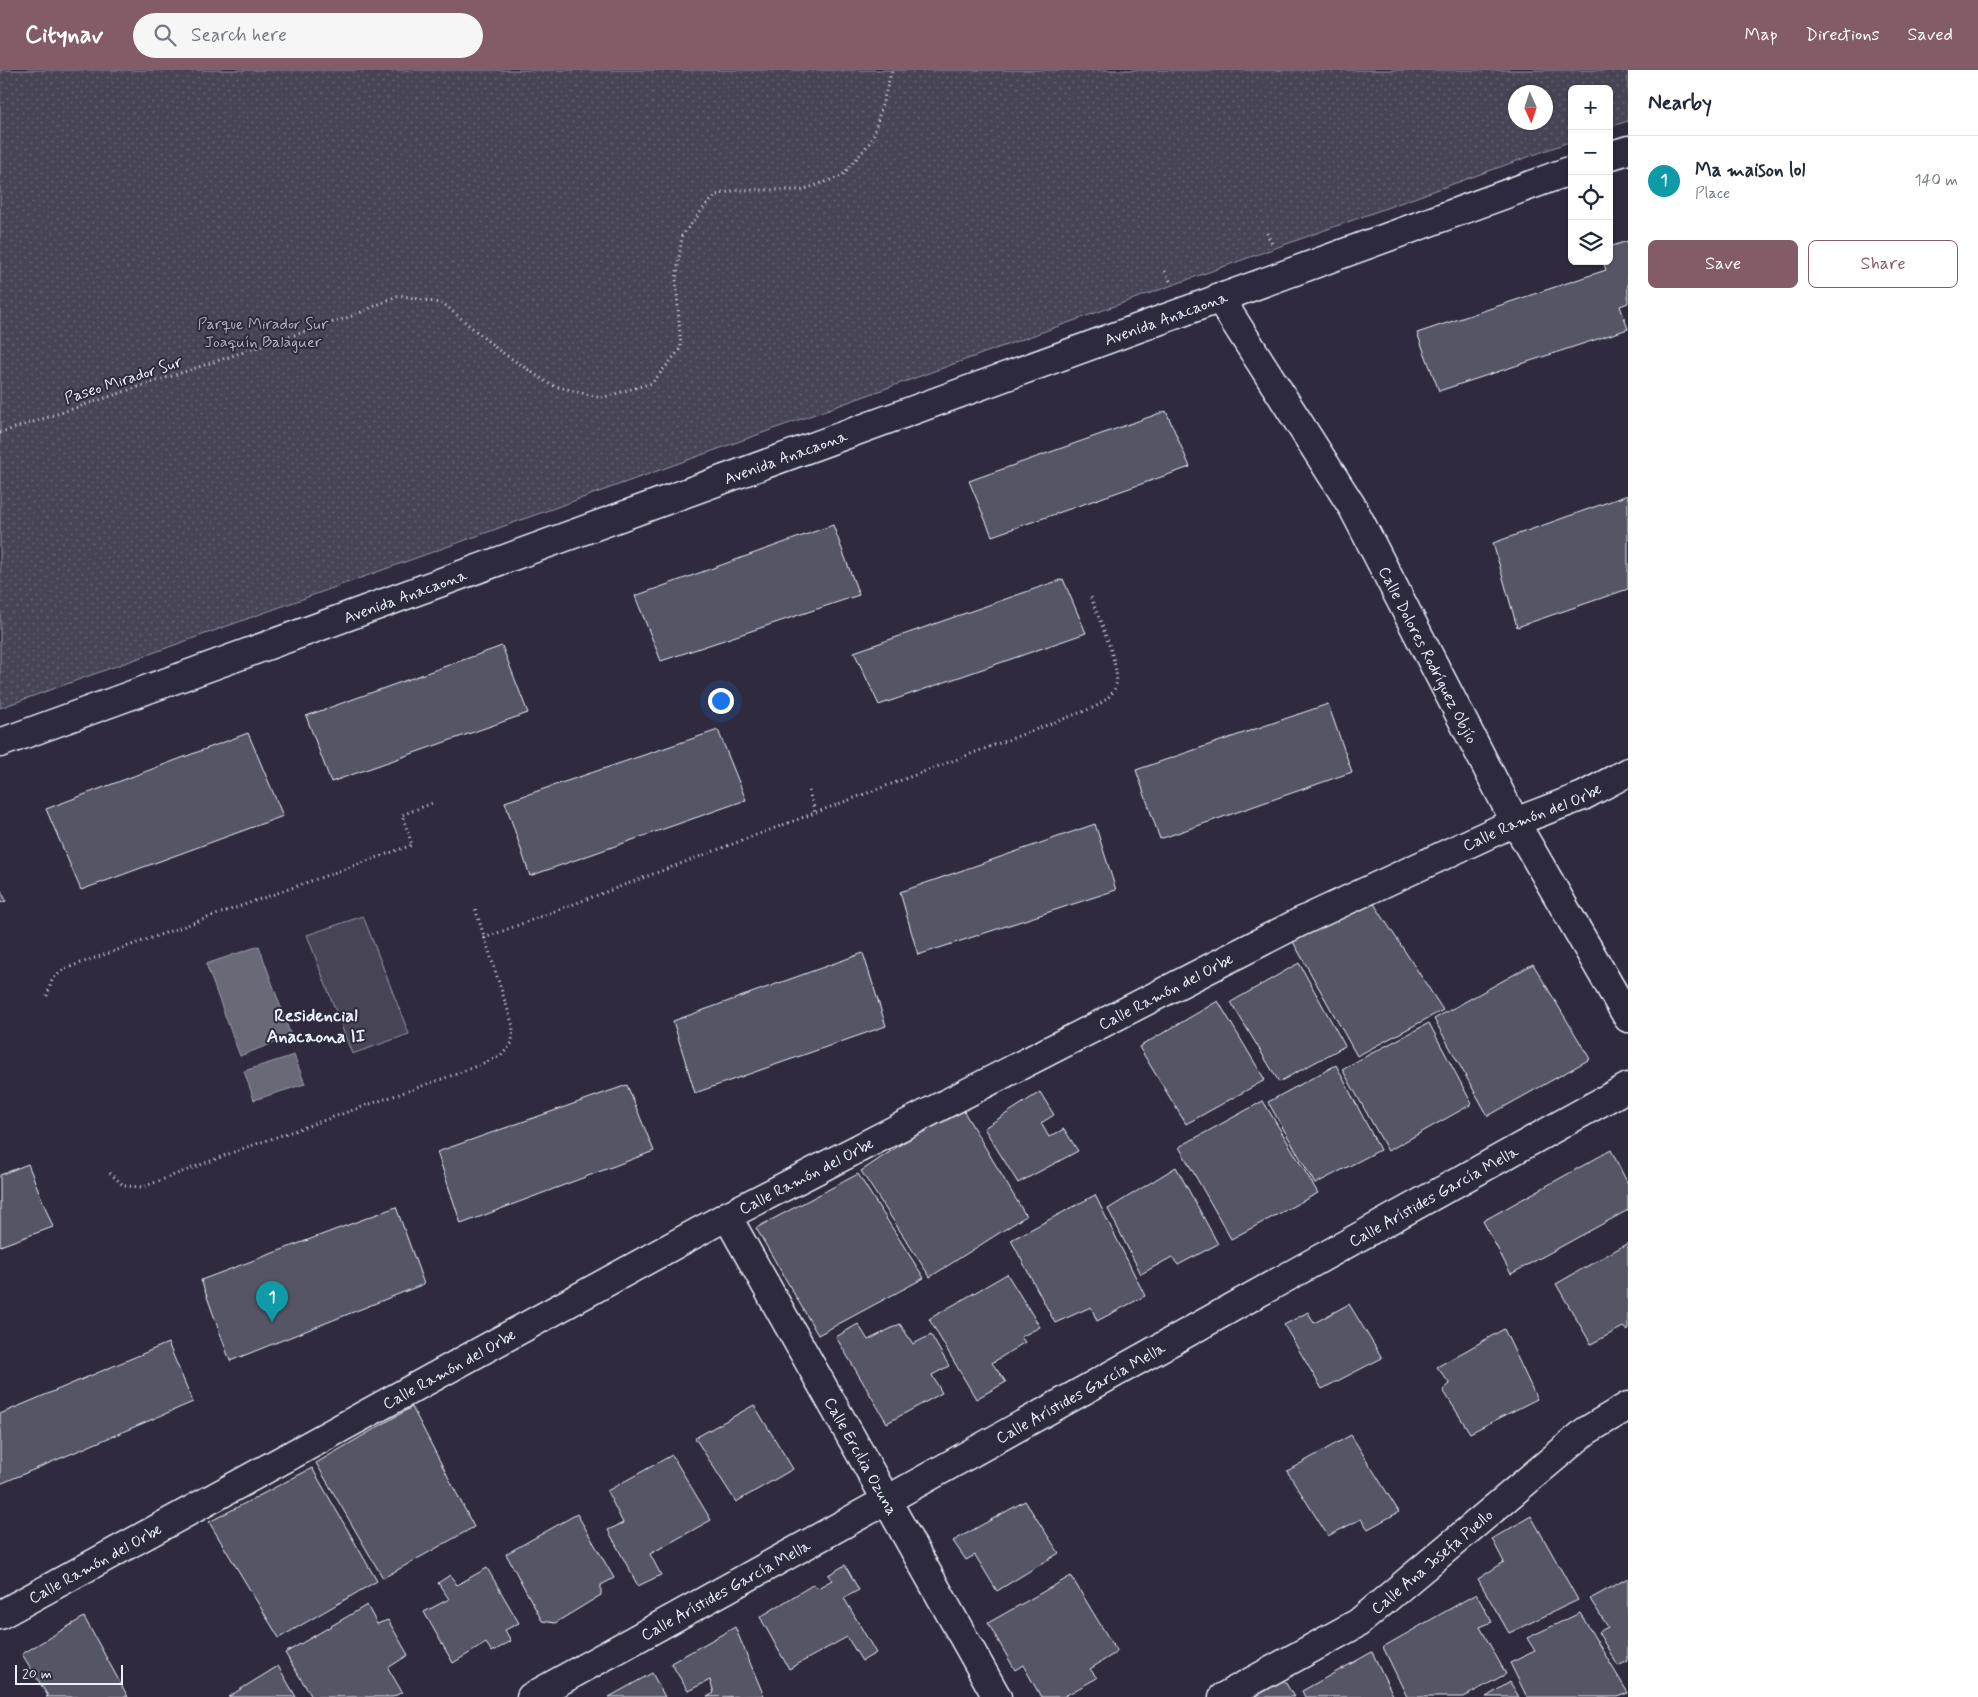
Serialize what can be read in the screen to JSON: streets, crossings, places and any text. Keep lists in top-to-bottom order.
{
  "streets": {
    "street": [
      "Avenida Anacaona",
      "Calle Dolores Rodríguez Objío",
      "Calle Ramón del Orbe",
      "Calle Arístides García Mella",
      "Calle Ercilia Ozuna",
      "Calle Ana Josefa Puello"
    ],
    "path": ["Paseo Mirador Sur"]
  },
  "crossings": [
    ["Avenida Anacaona", "Calle Dolores Rodríguez Objío"],
    ["Calle Dolores Rodríguez Objío", "Calle Ramón del Orbe"],
    ["Calle Ramón del Orbe", "Calle Ercilia Ozuna"],
    ["Calle Arístides García Mella", "Calle Ercilia Ozuna"]
  ],
  "districts": ["Residencial Anacaona II"],
  "parks": ["Parque Mirador Sur Joaquín Balaguer"],
  "scale_bar": "20 m",
  "north": "bottom",
  "page": {
    "header": "Citynav",
    "search": "Search here",
    "nav": ["Map", "Directions", "Saved"],
    "heading": "Nearby",
    "map_buttons": ["+", "−"],
    "list": [
      {
        "mark": "1",
        "name": "Ma maison lol",
        "note": "Place",
        "value": "140 m"
      }
    ],
    "buttons": ["Save", "Share"],
    "pins": "1",
    "scale": "20 m"
  }
}
